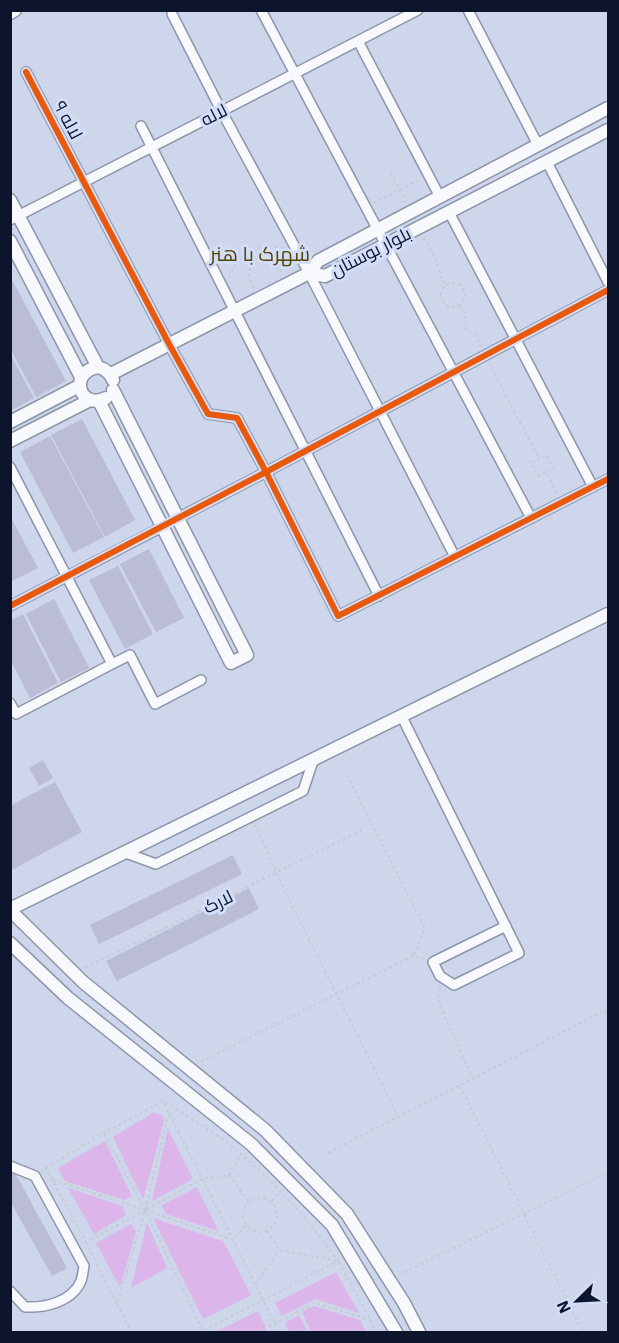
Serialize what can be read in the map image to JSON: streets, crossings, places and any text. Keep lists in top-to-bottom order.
{
  "streets": {
    "street": ["لاله", "لاله ۹", "بلوار بوستان"],
    "path": ["لارک"]
  },
  "crossings": [
    ["لاله", "لاله ۹"]
  ],
  "districts": ["شهرک با هنر"],
  "north": "bottom left"
}
